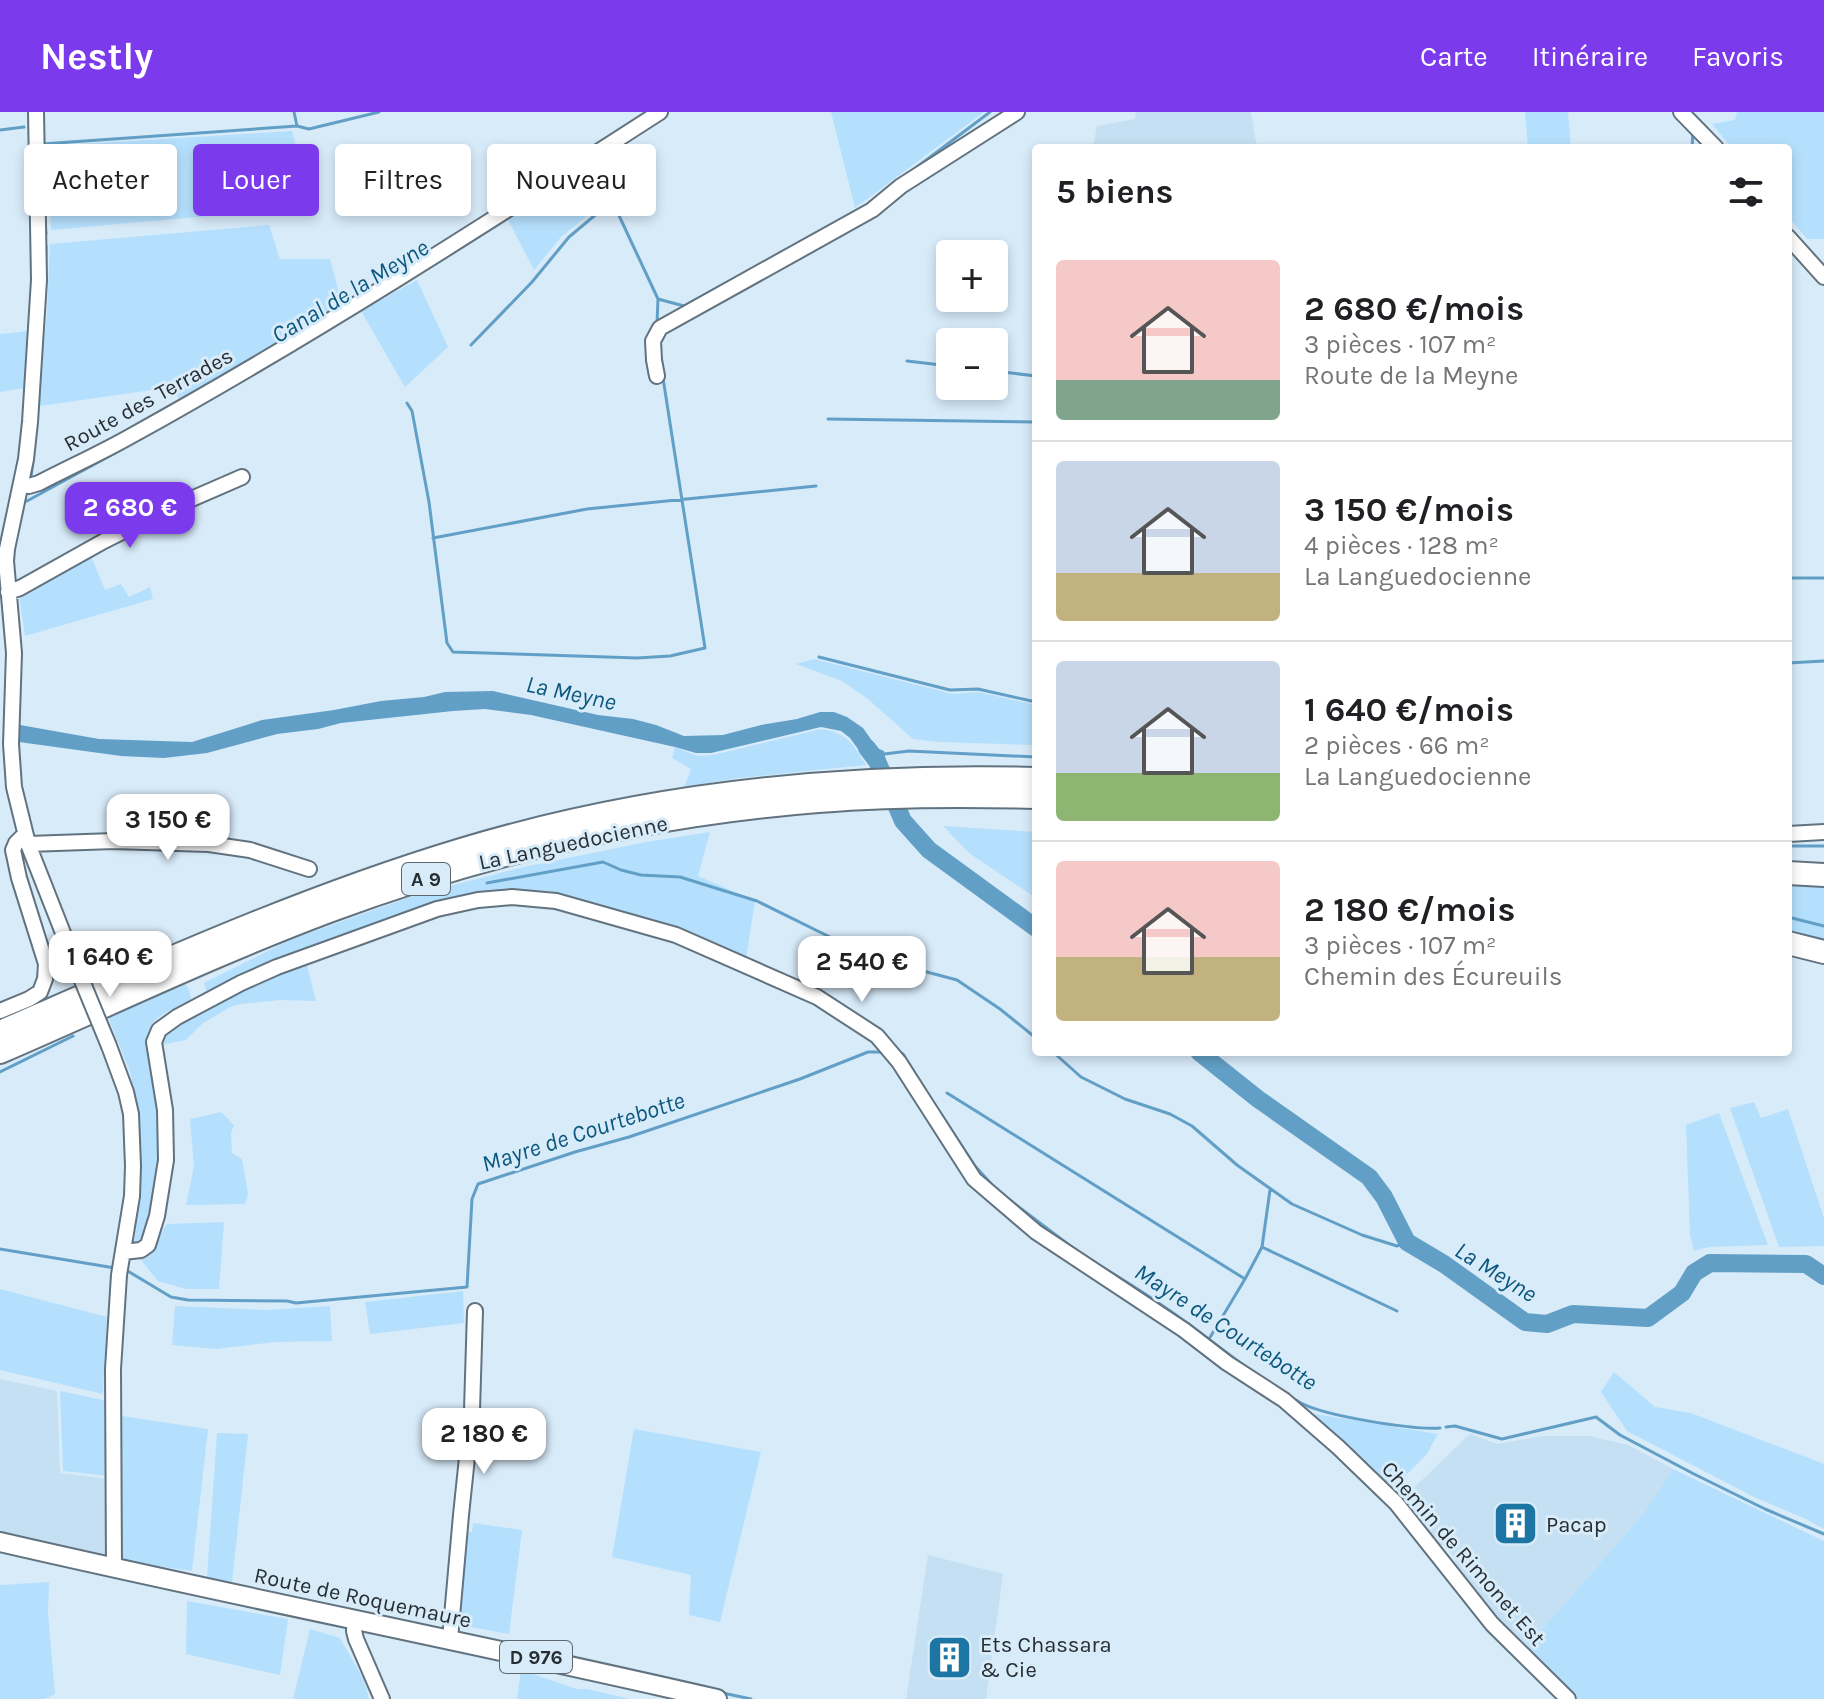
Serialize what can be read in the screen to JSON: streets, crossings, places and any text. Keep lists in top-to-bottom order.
{
  "streets": {
    "highway": ["La Languedocienne", "A 9"],
    "main road": ["Route de Roquemaure", "D 976"],
    "street": ["Route des Terrades", "Chemin de Rimonet Est"]
  },
  "water": ["Canal de la Meyne", "La Meyne", "Mayre de Courtebotte"],
  "places": {
    "building": ["Pacap", "Ets Chassara & Cie"]
  },
  "page": {
    "header": "Nestly",
    "nav": ["Carte", "Itinéraire", "Favoris"],
    "chip": [
      "Acheter",
      "Louer",
      "Filtres",
      "Nouveau"
    ],
    "heading": "5 biens",
    "map_buttons": ["+", "−"],
    "list": [
      {
        "name": "2 680 €/mois",
        "note": "3 pièces · 107 m² · Route de la Meyne"
      },
      {
        "name": "3 150 €/mois",
        "note": "4 pièces · 128 m² · La Languedocienne"
      },
      {
        "name": "1 640 €/mois",
        "note": "2 pièces · 66 m² · La Languedocienne"
      },
      {
        "name": "2 180 €/mois",
        "note": "3 pièces · 107 m² · Chemin des Écureuils"
      }
    ],
    "price": [
      "2 680 €",
      "3 150 €",
      "1 640 €",
      "2 540 €",
      "2 180 €"
    ]
  }
}
